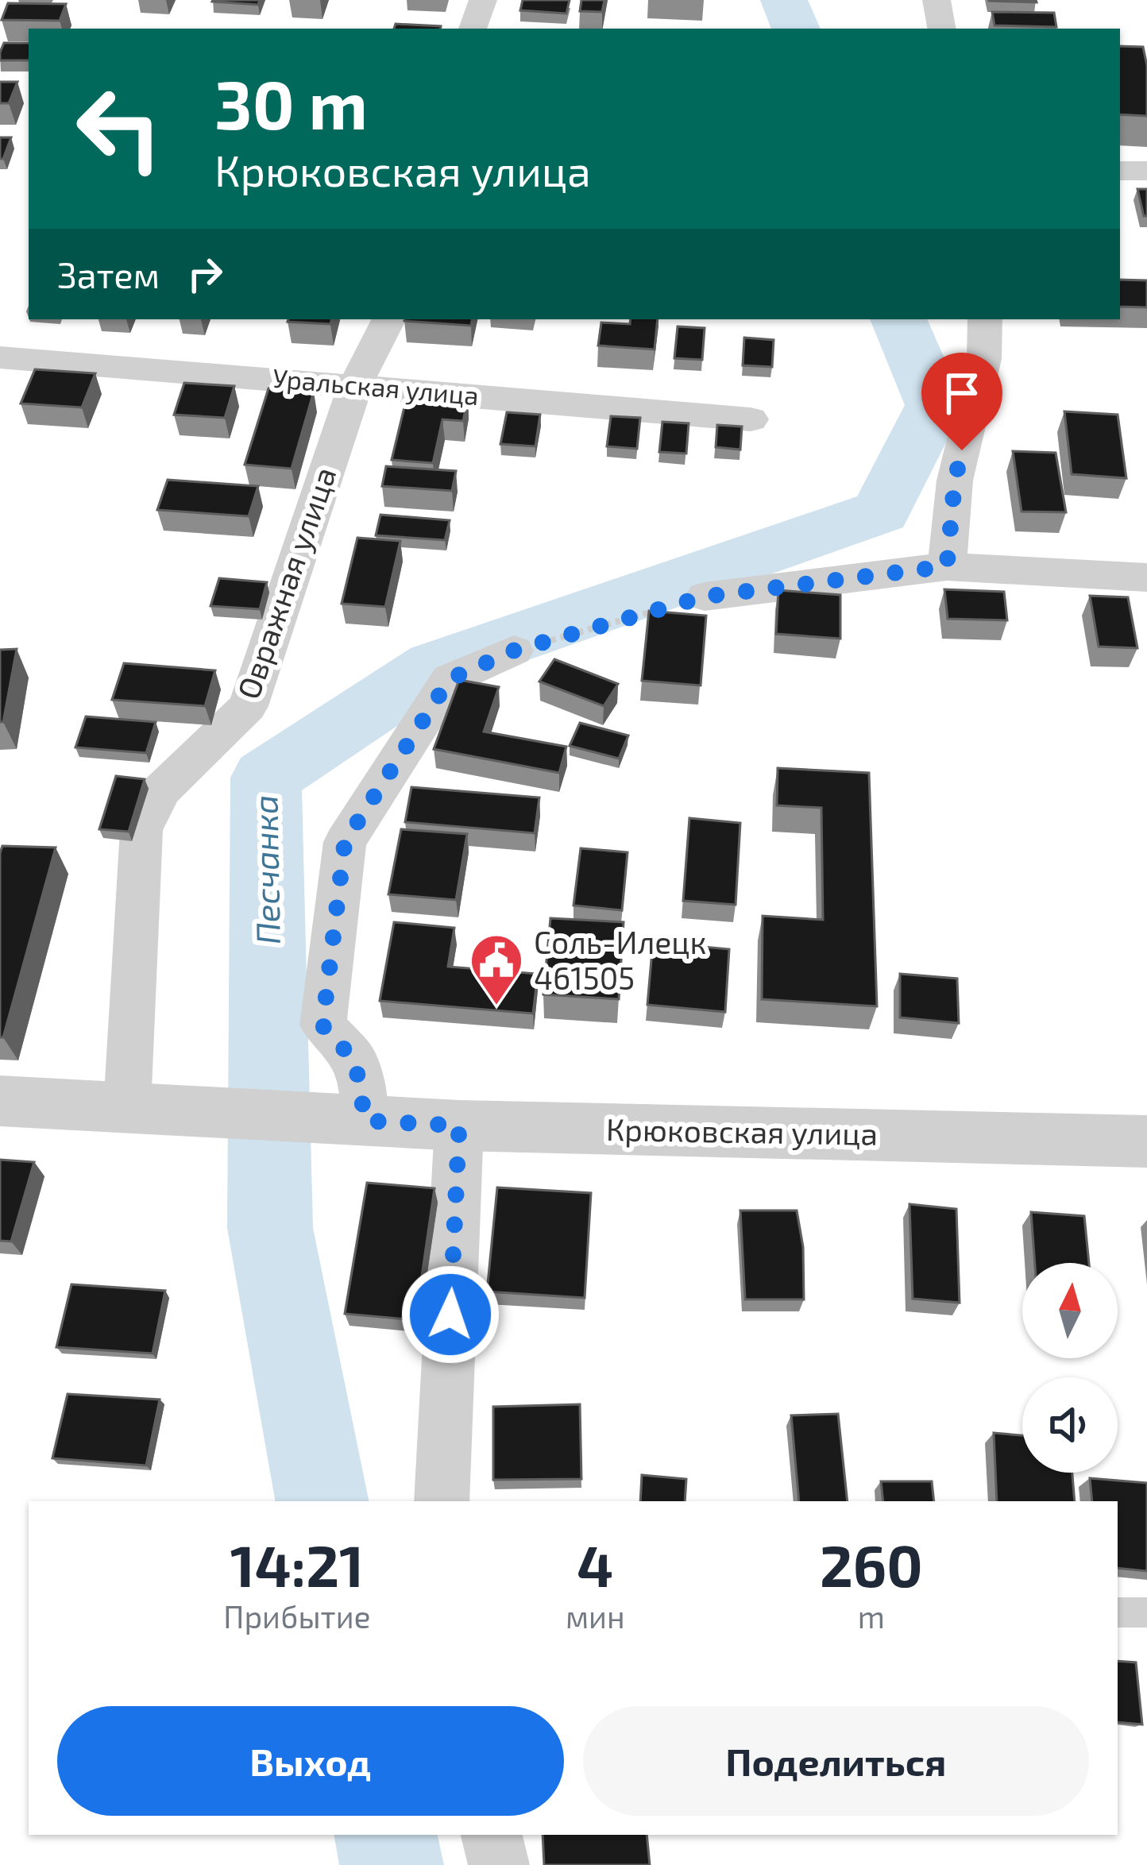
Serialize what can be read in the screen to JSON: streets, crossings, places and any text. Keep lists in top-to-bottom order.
{
  "streets": {
    "street": ["Уральская улица", "Овражная улица", "Крюковская улица"]
  },
  "crossings": [
    ["Уральская улица", "Овражная улица"],
    ["Овражная улица", "Крюковская улица"]
  ],
  "water": ["Песчанка"],
  "places": {
    "public building": ["Соль-Илецк 461505"]
  },
  "north": "top",
  "page": {
    "turn": ["30 m", "Крюковская улица"],
    "then": "Затем",
    "eta": [
      "14:21",
      "Прибытие",
      "4",
      "мин",
      "260",
      "m"
    ],
    "buttons": ["Выход", "Поделиться"]
  }
}
